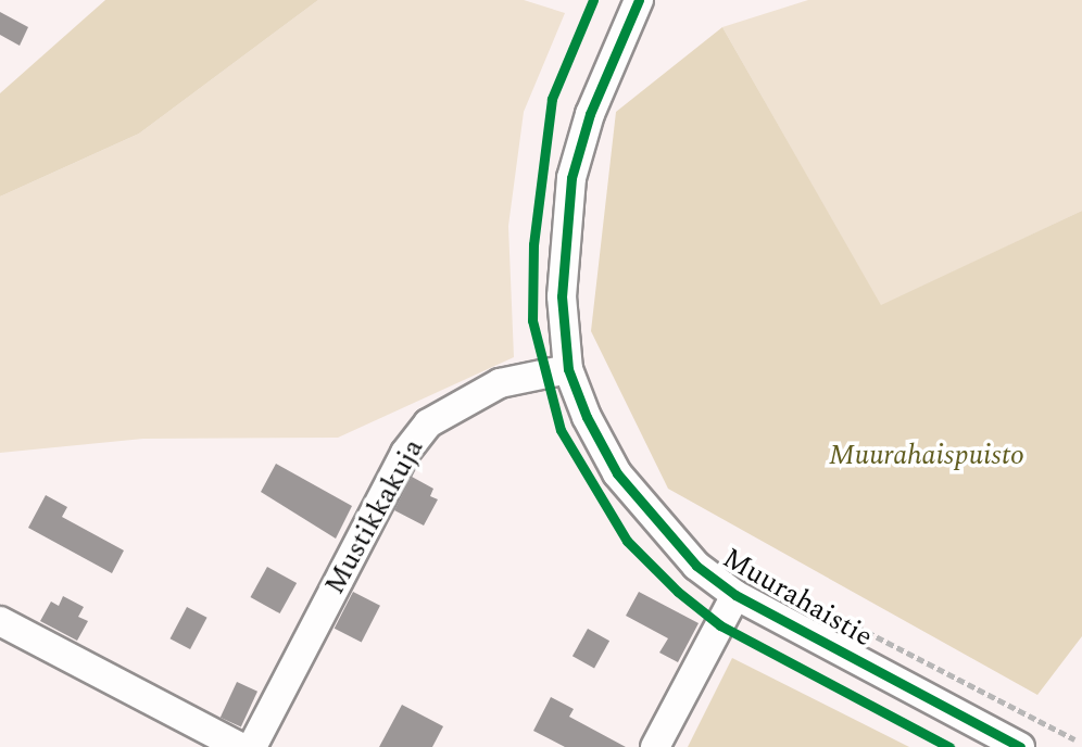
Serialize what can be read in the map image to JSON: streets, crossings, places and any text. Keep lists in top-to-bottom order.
{
  "streets": {
    "street": ["Mustikkakuja", "Muurahaistie"]
  },
  "crossings": [
    ["Mustikkakuja", "Muurahaistie"]
  ],
  "parks": ["Muurahaispuisto"]
}
